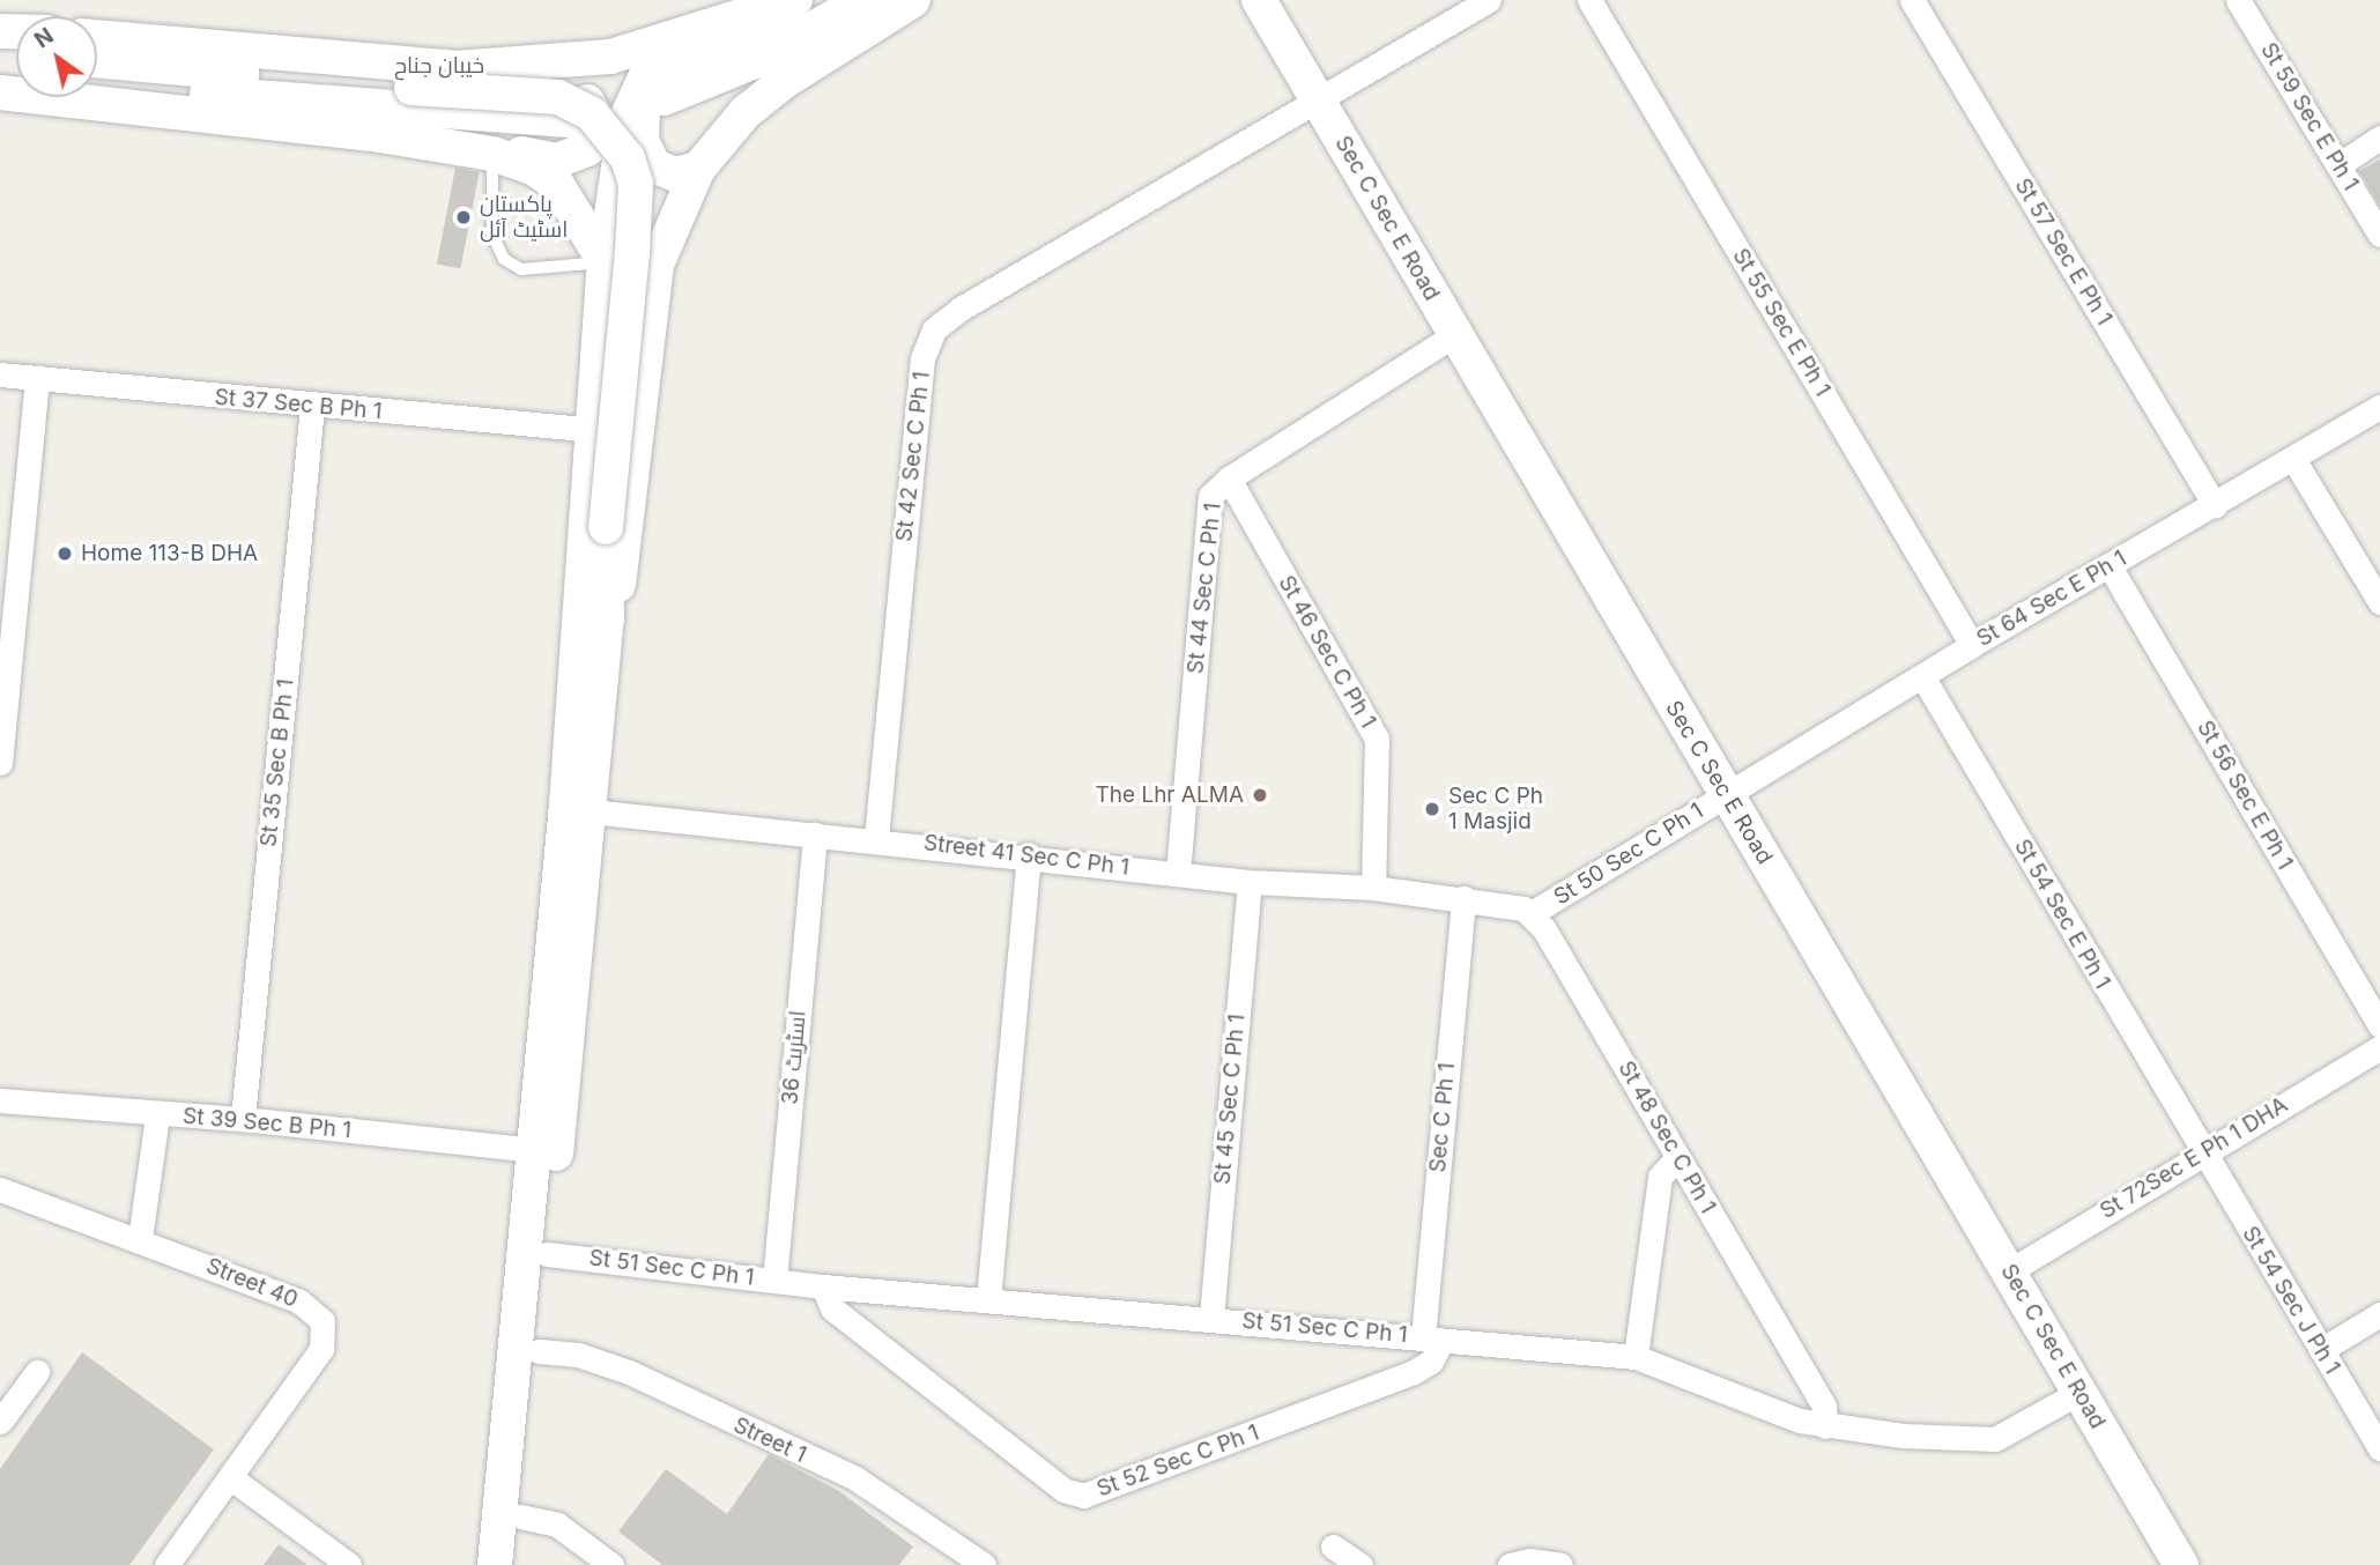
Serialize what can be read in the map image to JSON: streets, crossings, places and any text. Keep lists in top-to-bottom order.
{
  "streets": {
    "main road": ["خیبان جناح", "Sec C Sec E Road"],
    "street": [
      "St 59 Sec E Ph 1",
      "St 57 Sec E Ph 1",
      "St 55 Sec E Ph 1",
      "St 37 Sec B Ph 1",
      "St 42 Sec C Ph 1",
      "St 44 Sec C Ph 1",
      "St 64 Sec E Ph 1",
      "St 46 Sec C Ph 1",
      "St 35 Sec B Ph 1",
      "St 56 Sec E Ph 1",
      "St 50 Sec C Ph 1",
      "Street 41 Sec C Ph 1",
      "St 54 Sec E Ph 1",
      "اسٹریٹ 36",
      "St 45 Sec C Ph 1",
      "Sec C Ph 1",
      "St 39 Sec B Ph 1",
      "St 48 Sec C Ph 1",
      "St 72Sec E Ph 1 DHA",
      "St 51 Sec C Ph 1",
      "Street 40",
      "St 54 Sec J Ph 1",
      "Street 1",
      "St 52 Sec C Ph 1"
    ]
  },
  "crossings": [
    ["Sec C Sec E Road", "St 42 Sec C Ph 1"],
    ["Sec C Sec E Road", "St 44 Sec C Ph 1"],
    ["Sec C Sec E Road", "St 64 Sec E Ph 1"],
    ["Sec C Sec E Road", "St 50 Sec C Ph 1"],
    ["Sec C Sec E Road", "St 72Sec E Ph 1 DHA"],
    ["Sec C Sec E Road", "St 51 Sec C Ph 1"],
    ["St 57 Sec E Ph 1", "St 64 Sec E Ph 1"],
    ["St 55 Sec E Ph 1", "St 64 Sec E Ph 1"],
    ["St 37 Sec B Ph 1", "St 35 Sec B Ph 1"],
    ["St 42 Sec C Ph 1", "Street 41 Sec C Ph 1"],
    ["St 44 Sec C Ph 1", "St 46 Sec C Ph 1"],
    ["St 44 Sec C Ph 1", "Street 41 Sec C Ph 1"],
    ["St 64 Sec E Ph 1", "St 56 Sec E Ph 1"],
    ["St 64 Sec E Ph 1", "St 50 Sec C Ph 1"],
    ["St 64 Sec E Ph 1", "St 54 Sec E Ph 1"],
    ["St 46 Sec C Ph 1", "Street 41 Sec C Ph 1"],
    ["St 35 Sec B Ph 1", "St 39 Sec B Ph 1"],
    ["St 50 Sec C Ph 1", "St 48 Sec C Ph 1"],
    ["Street 41 Sec C Ph 1", "اسٹریٹ 36"],
    ["Street 41 Sec C Ph 1", "St 45 Sec C Ph 1"],
    ["Street 41 Sec C Ph 1", "Sec C Ph 1"],
    ["St 54 Sec E Ph 1", "St 72Sec E Ph 1 DHA"],
    ["St 54 Sec E Ph 1", "St 54 Sec J Ph 1"],
    ["اسٹریٹ 36", "St 51 Sec C Ph 1"],
    ["St 45 Sec C Ph 1", "St 51 Sec C Ph 1"],
    ["Sec C Ph 1", "St 51 Sec C Ph 1"],
    ["Sec C Ph 1", "St 52 Sec C Ph 1"],
    ["St 48 Sec C Ph 1", "St 51 Sec C Ph 1"],
    ["St 72Sec E Ph 1 DHA", "St 54 Sec J Ph 1"],
    ["St 51 Sec C Ph 1", "St 52 Sec C Ph 1"]
  ],
  "places": [
    "پاکستان اسٹیٹ آئل",
    "Home 113-B DHA",
    "The Lhr ALMA",
    "Sec C Ph 1 Masjid"
  ],
  "north": "top left"
}
